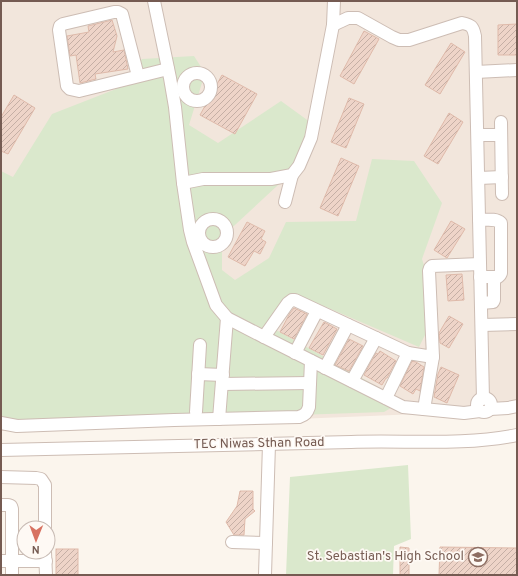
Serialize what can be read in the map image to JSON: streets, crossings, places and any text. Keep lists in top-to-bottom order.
{
  "streets": {
    "street": ["TEC Niwas Sthan Road"]
  },
  "places": {
    "school or university": ["St. Sebastian's High School"]
  },
  "north": "bottom"
}
